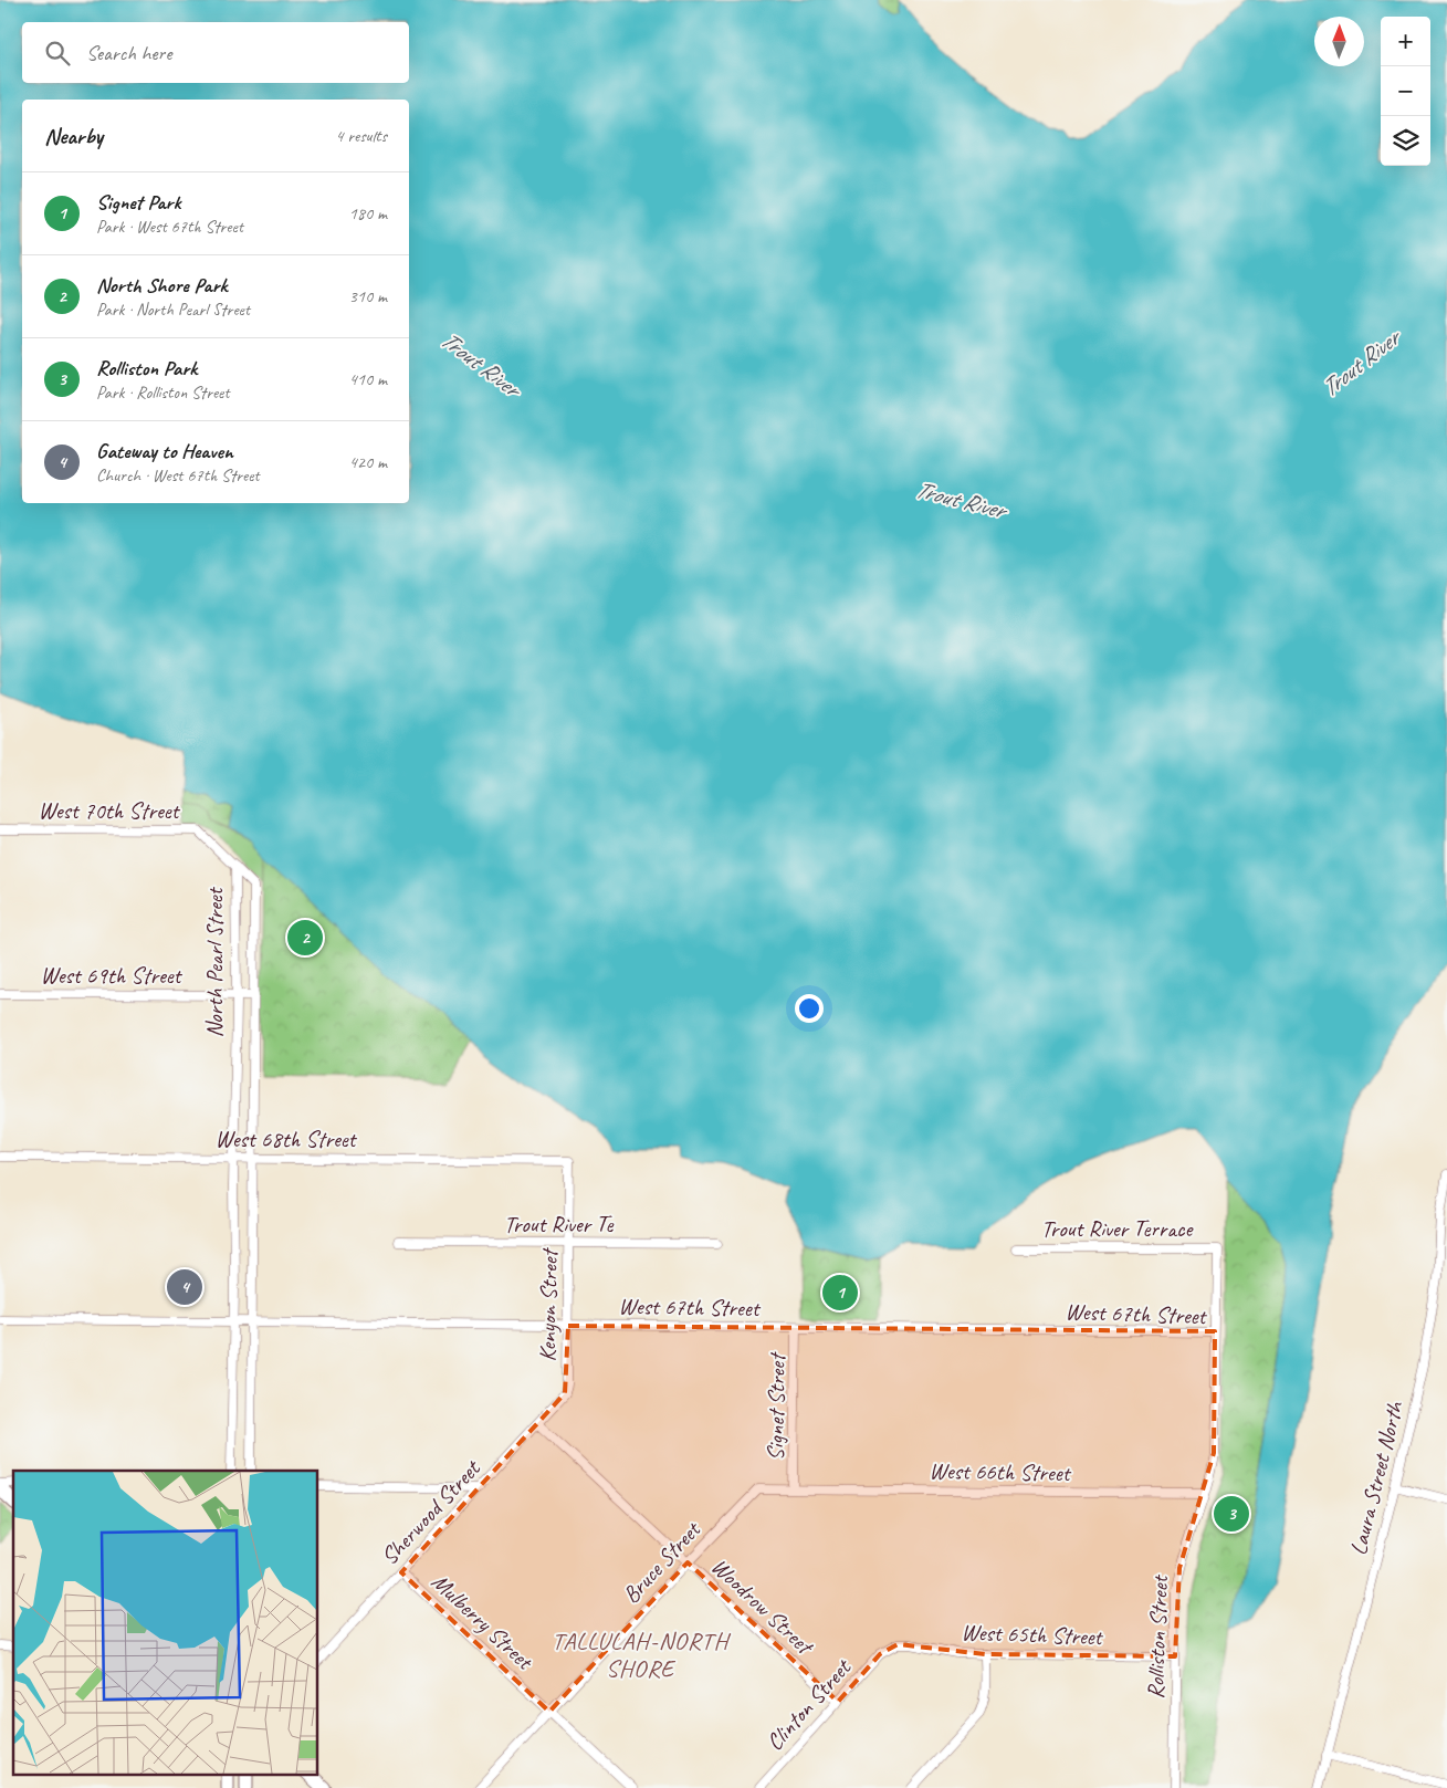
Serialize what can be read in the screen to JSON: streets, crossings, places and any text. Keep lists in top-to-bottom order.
{
  "streets": {
    "street": [
      "West 70th Street",
      "North Pearl Street",
      "West 69th Street",
      "West 68th Street",
      "Trout River Te",
      "Trout River Terrace",
      "Kenyon Street",
      "West 67th Street",
      "Signet Street",
      "West 66th Street",
      "Laura Street North",
      "Sherwood Street",
      "Bruce Street",
      "Woodrow Street",
      "Mulberry Street",
      "West 65th Street",
      "Rolliston Street",
      "Clinton Street"
    ]
  },
  "crossings": [
    ["West 70th Street", "North Pearl Street"],
    ["North Pearl Street", "West 69th Street"],
    ["North Pearl Street", "West 68th Street"],
    ["North Pearl Street", "West 67th Street"],
    ["West 68th Street", "Kenyon Street"],
    ["Trout River Te", "Kenyon Street"],
    ["Trout River Terrace", "West 67th Street"],
    ["Kenyon Street", "West 67th Street"],
    ["Kenyon Street", "Sherwood Street"],
    ["West 67th Street", "Signet Street"],
    ["West 67th Street", "West 66th Street"],
    ["West 67th Street", "Rolliston Street"],
    ["Signet Street", "West 66th Street"],
    ["Signet Street", "Bruce Street"],
    ["West 66th Street", "Bruce Street"],
    ["West 66th Street", "Rolliston Street"],
    ["Sherwood Street", "Woodrow Street"],
    ["Sherwood Street", "Mulberry Street"],
    ["Bruce Street", "Woodrow Street"],
    ["Bruce Street", "Mulberry Street"],
    ["Woodrow Street", "Clinton Street"],
    ["West 65th Street", "Rolliston Street"],
    ["West 65th Street", "Clinton Street"]
  ],
  "districts": ["TALLULAH-NORTH SHORE"],
  "water": ["Trout River"],
  "north": "top",
  "page": {
    "map_buttons": ["+", "−"],
    "search": "Search here",
    "heading": ["Nearby", "4 results"],
    "list": [
      {
        "mark": "1",
        "name": "Signet Park",
        "note": "Park · West 67th Street",
        "value": "180 m"
      },
      {
        "mark": "2",
        "name": "North Shore Park",
        "note": "Park · North Pearl Street",
        "value": "310 m"
      },
      {
        "mark": "3",
        "name": "Rolliston Park",
        "note": "Park · Rolliston Street",
        "value": "410 m"
      },
      {
        "mark": "4",
        "name": "Gateway to Heaven",
        "note": "Church · West 67th Street",
        "value": "420 m"
      }
    ],
    "pins": [
      "2",
      "4",
      "1",
      "3"
    ]
  }
}
